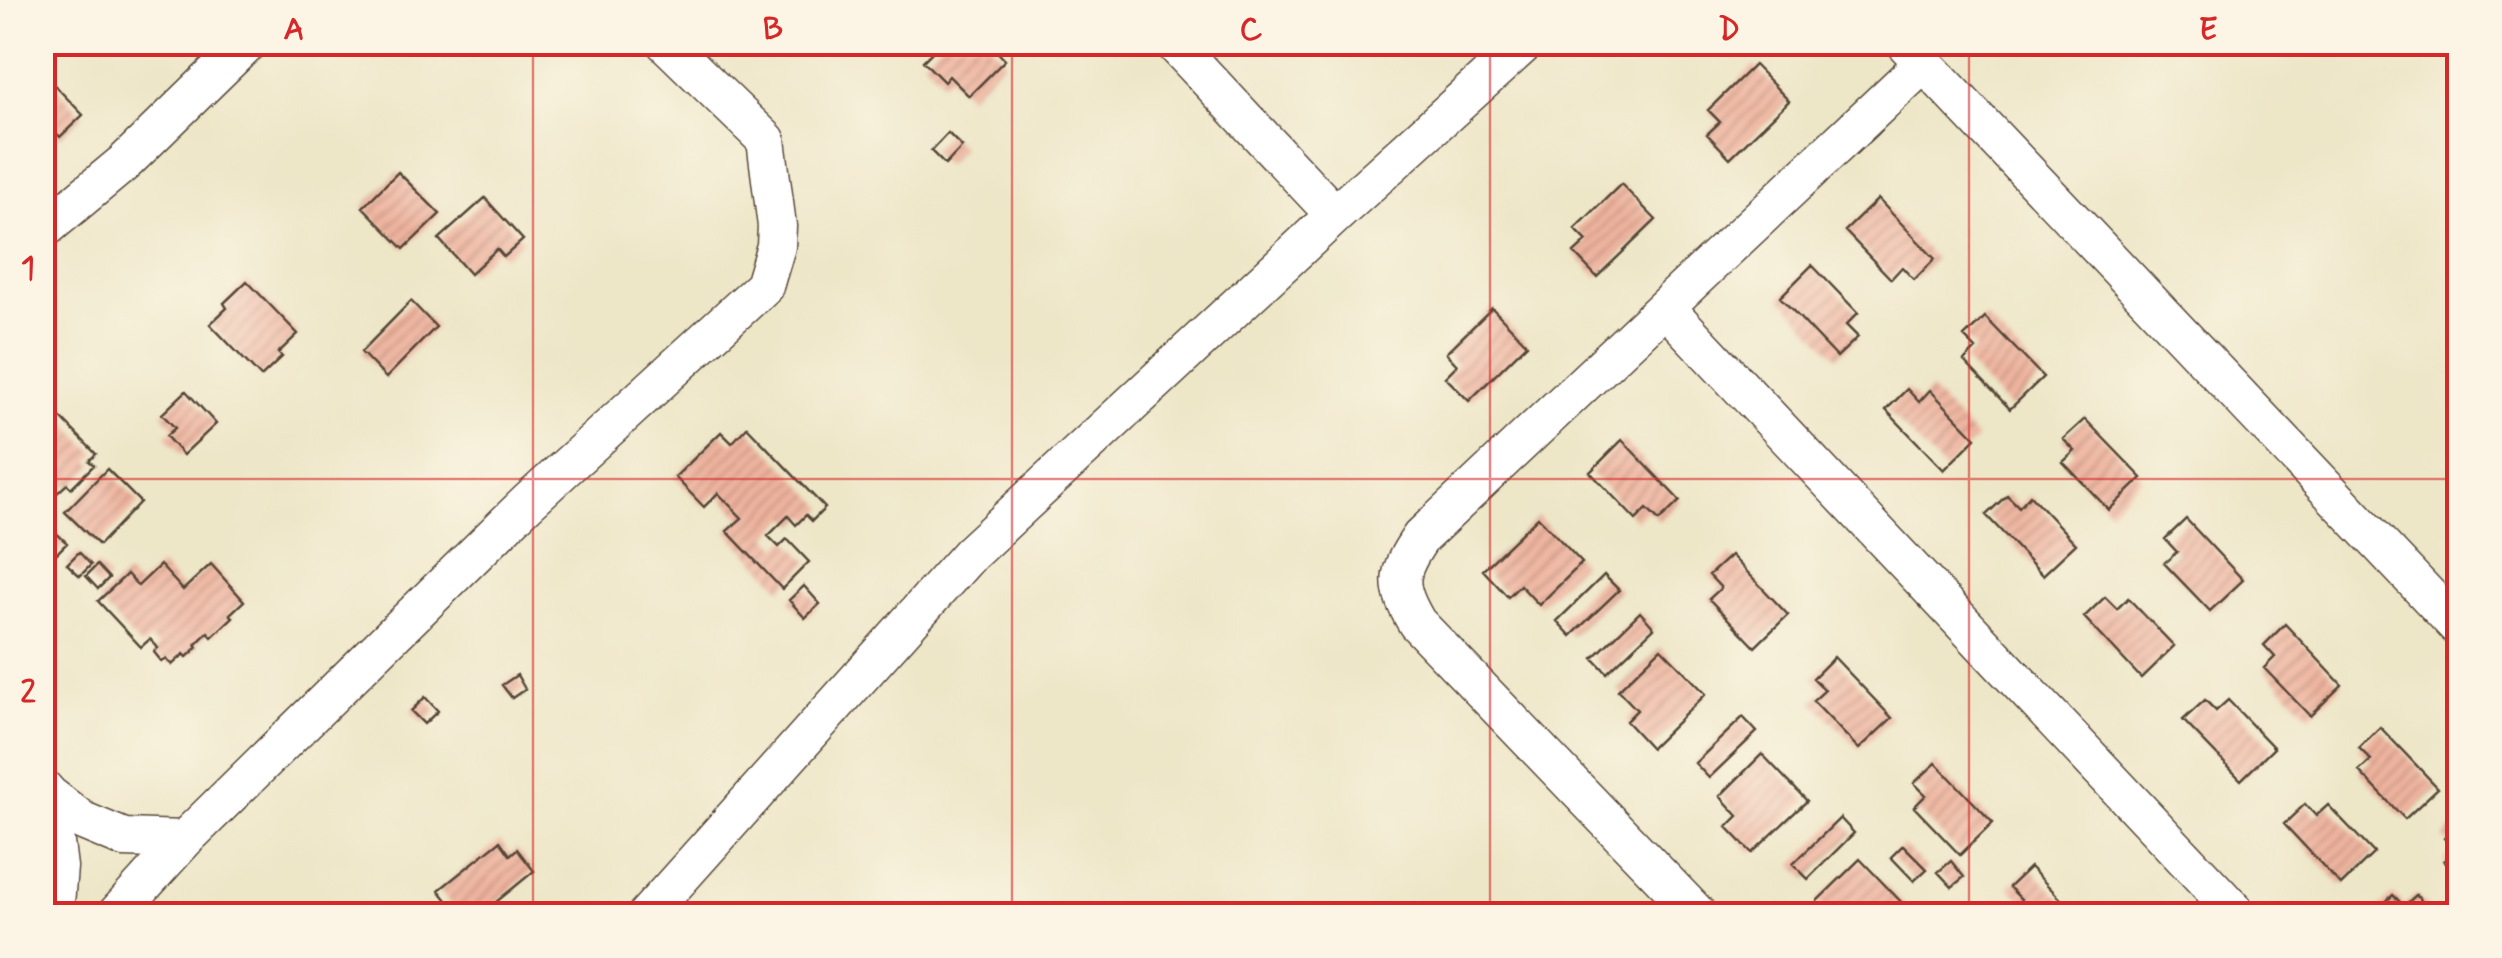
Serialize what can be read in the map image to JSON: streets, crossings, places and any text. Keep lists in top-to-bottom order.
{
  "grid": {
    "columns": [
      "A",
      "B",
      "C",
      "D",
      "E"
    ],
    "rows": ["1", "2"]
  }
}
